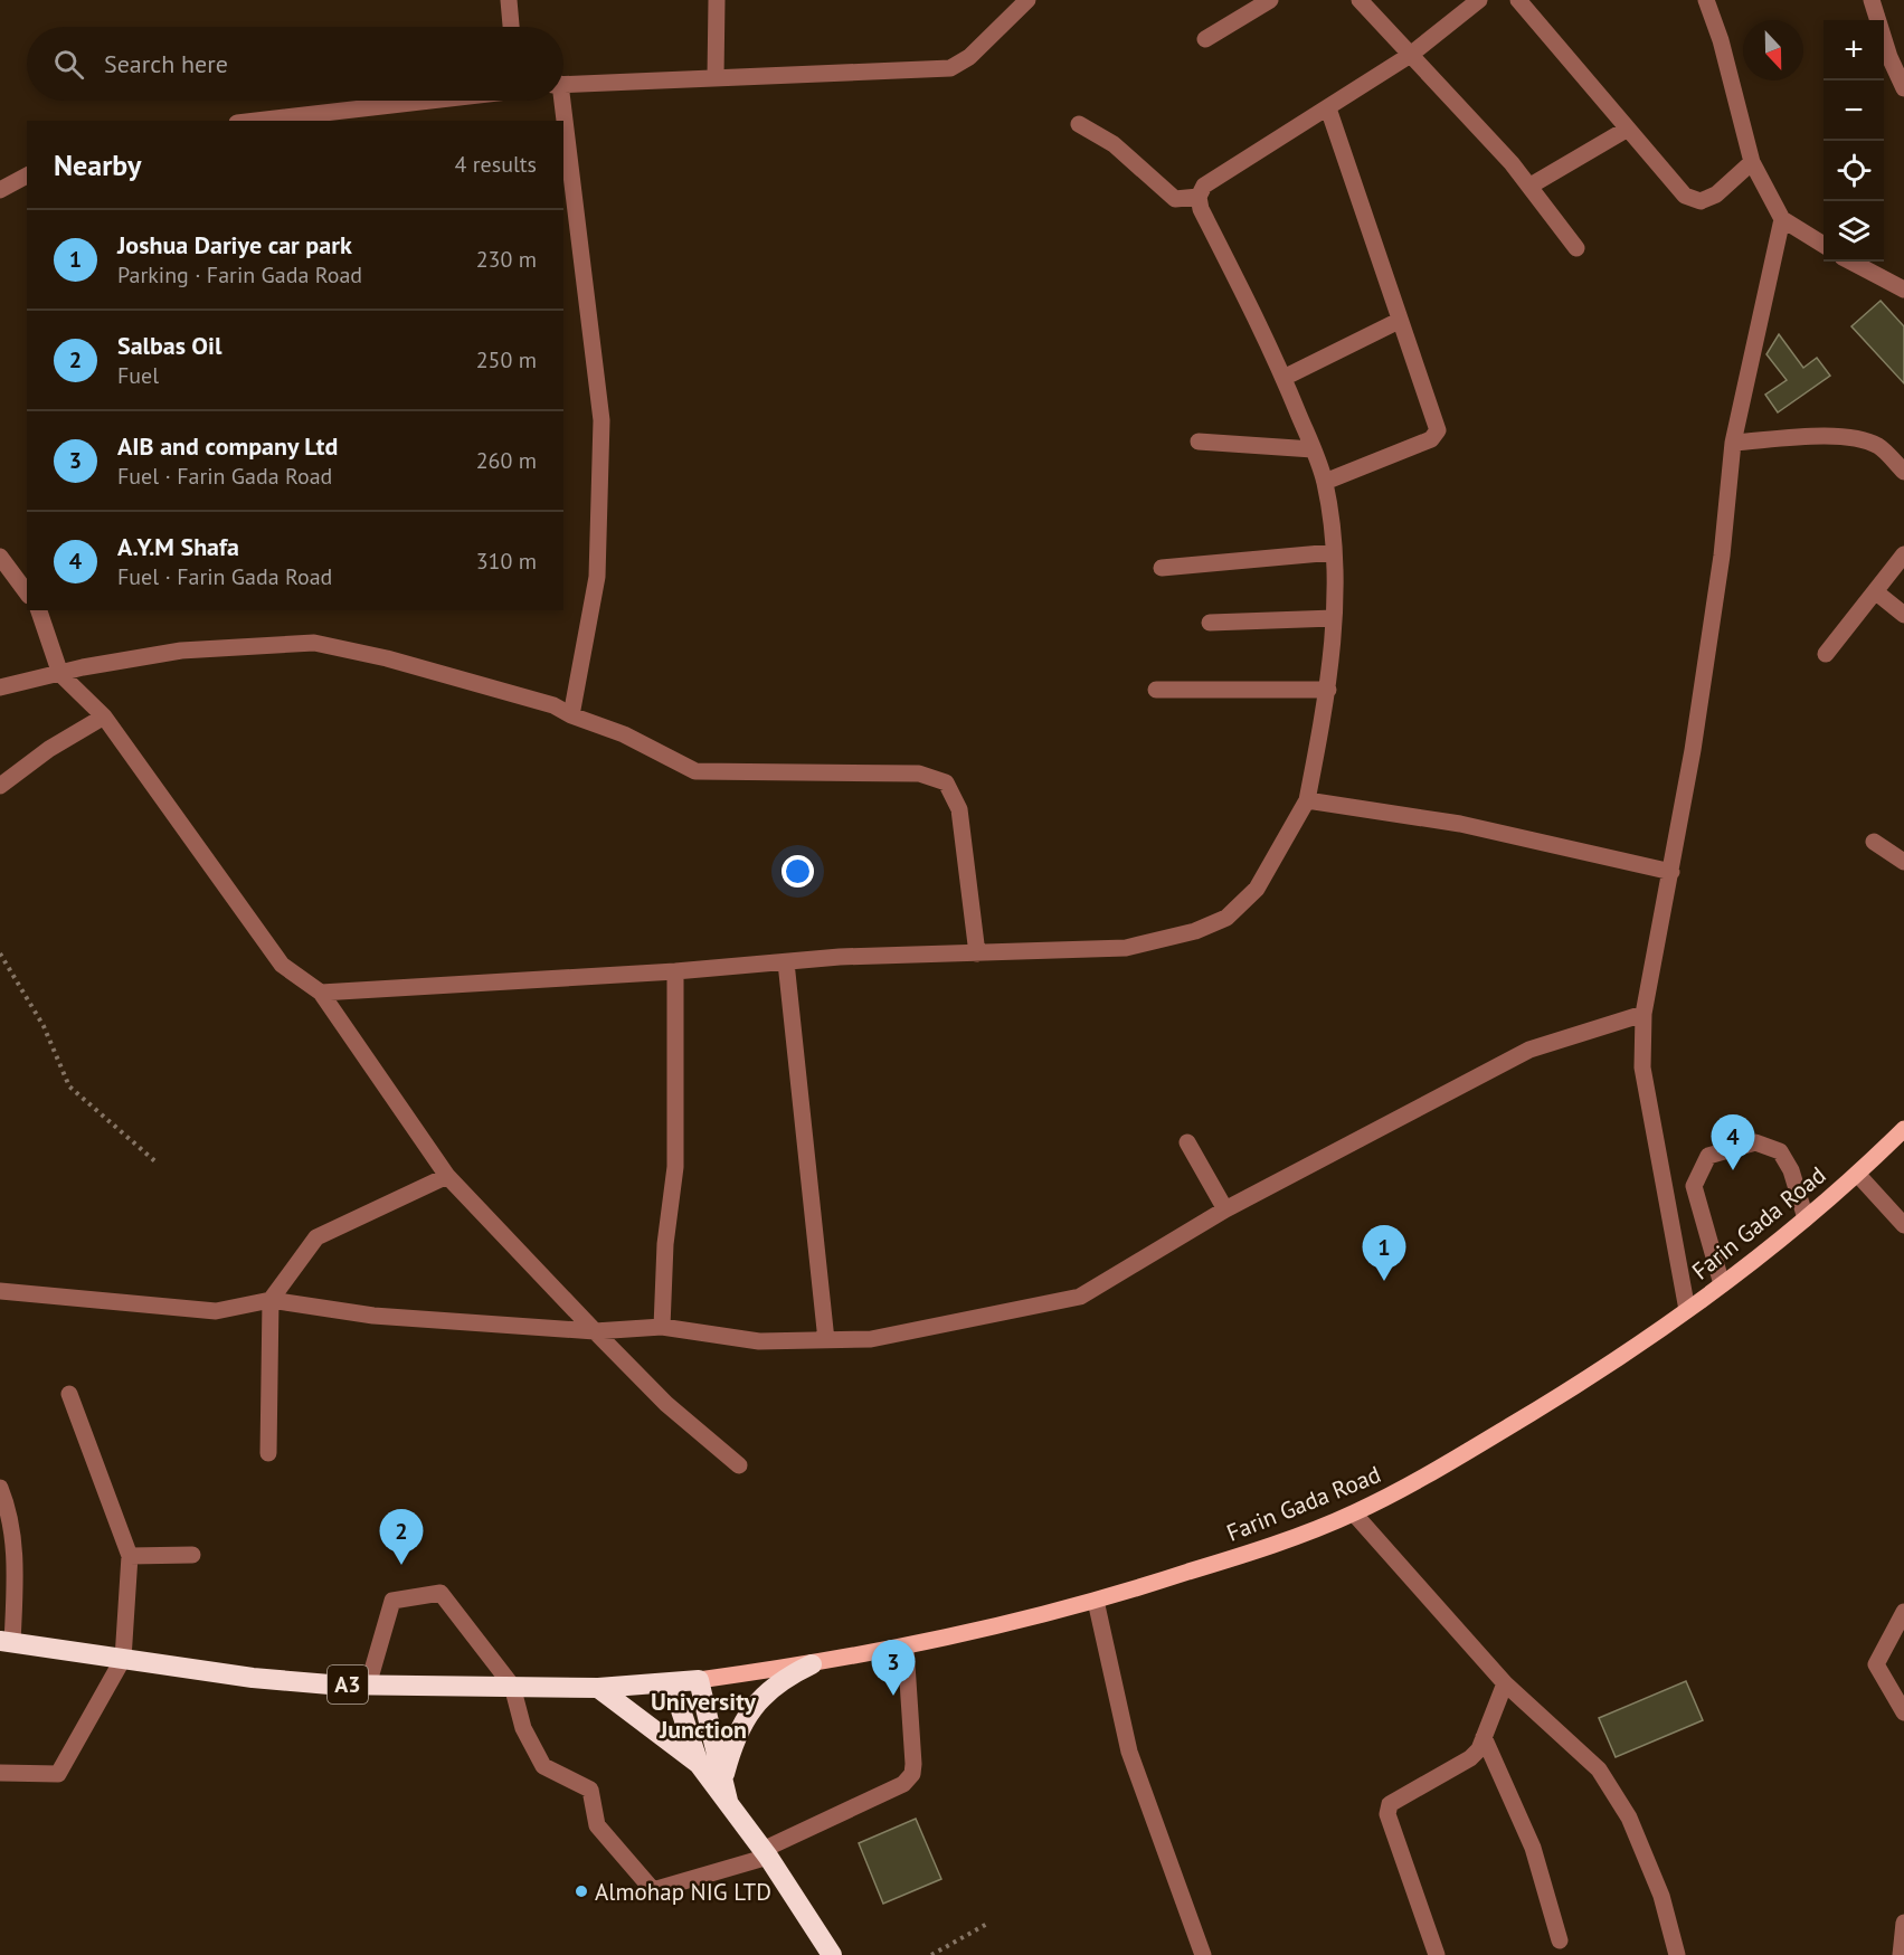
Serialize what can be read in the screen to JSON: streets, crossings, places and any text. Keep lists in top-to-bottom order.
{
  "streets": {
    "highway": ["A3"],
    "main road": ["Farin Gada Road"]
  },
  "crossings": [
    ["Farin Gada Road", "A3"]
  ],
  "districts": ["University Junction"],
  "places": ["Almohap NIG LTD"],
  "north": "bottom",
  "page": {
    "map_buttons": ["+", "−"],
    "search": "Search here",
    "heading": ["Nearby", "4 results"],
    "list": [
      {
        "mark": "1",
        "name": "Joshua Dariye car park",
        "note": "Parking · Farin Gada Road",
        "value": "230 m"
      },
      {
        "mark": "2",
        "name": "Salbas Oil",
        "note": "Fuel",
        "value": "250 m"
      },
      {
        "mark": "3",
        "name": "AIB and company Ltd",
        "note": "Fuel · Farin Gada Road",
        "value": "260 m"
      },
      {
        "mark": "4",
        "name": "A.Y.M Shafa",
        "note": "Fuel · Farin Gada Road",
        "value": "310 m"
      }
    ],
    "pins": [
      "4",
      "1",
      "2",
      "3"
    ]
  }
}
